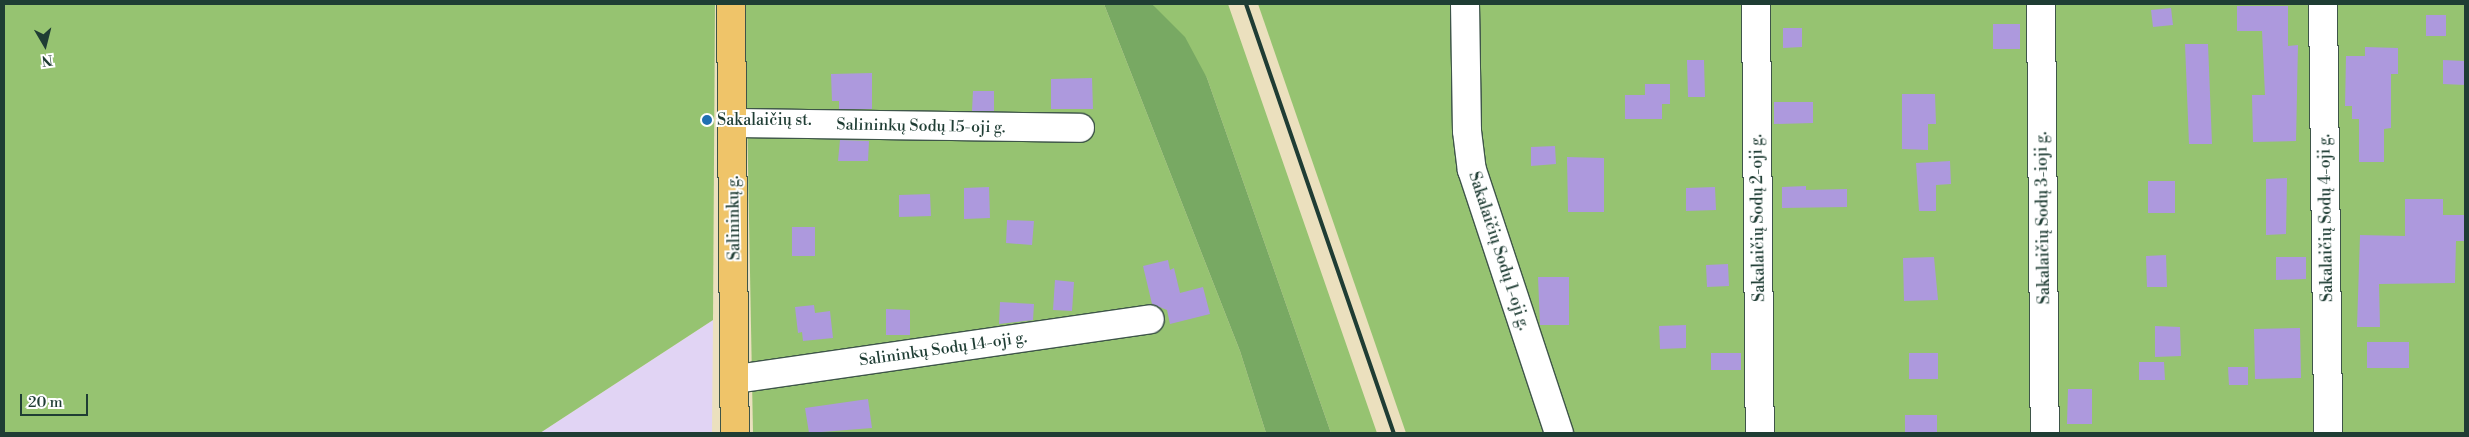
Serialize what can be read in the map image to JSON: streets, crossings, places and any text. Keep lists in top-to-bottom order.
{
  "streets": {
    "main road": ["Salininkų g."],
    "street": [
      "Salininkų Sodų 15-oji g.",
      "Sakalaičių Sodų 2-oji g.",
      "Sakalaičių Sodų 3-ioji g.",
      "Sakalaičių Sodų 4-oji g.",
      "Sakalaičių Sodų 1-oji g.",
      "Salininkų Sodų 14-oji g."
    ]
  },
  "crossings": [
    ["Salininkų Sodų 15-oji g.", "Salininkų g."],
    ["Salininkų g.", "Salininkų Sodų 14-oji g."]
  ],
  "places": ["Sakalaičių st."],
  "scale_bar": "20 m",
  "north": "bottom"
}
